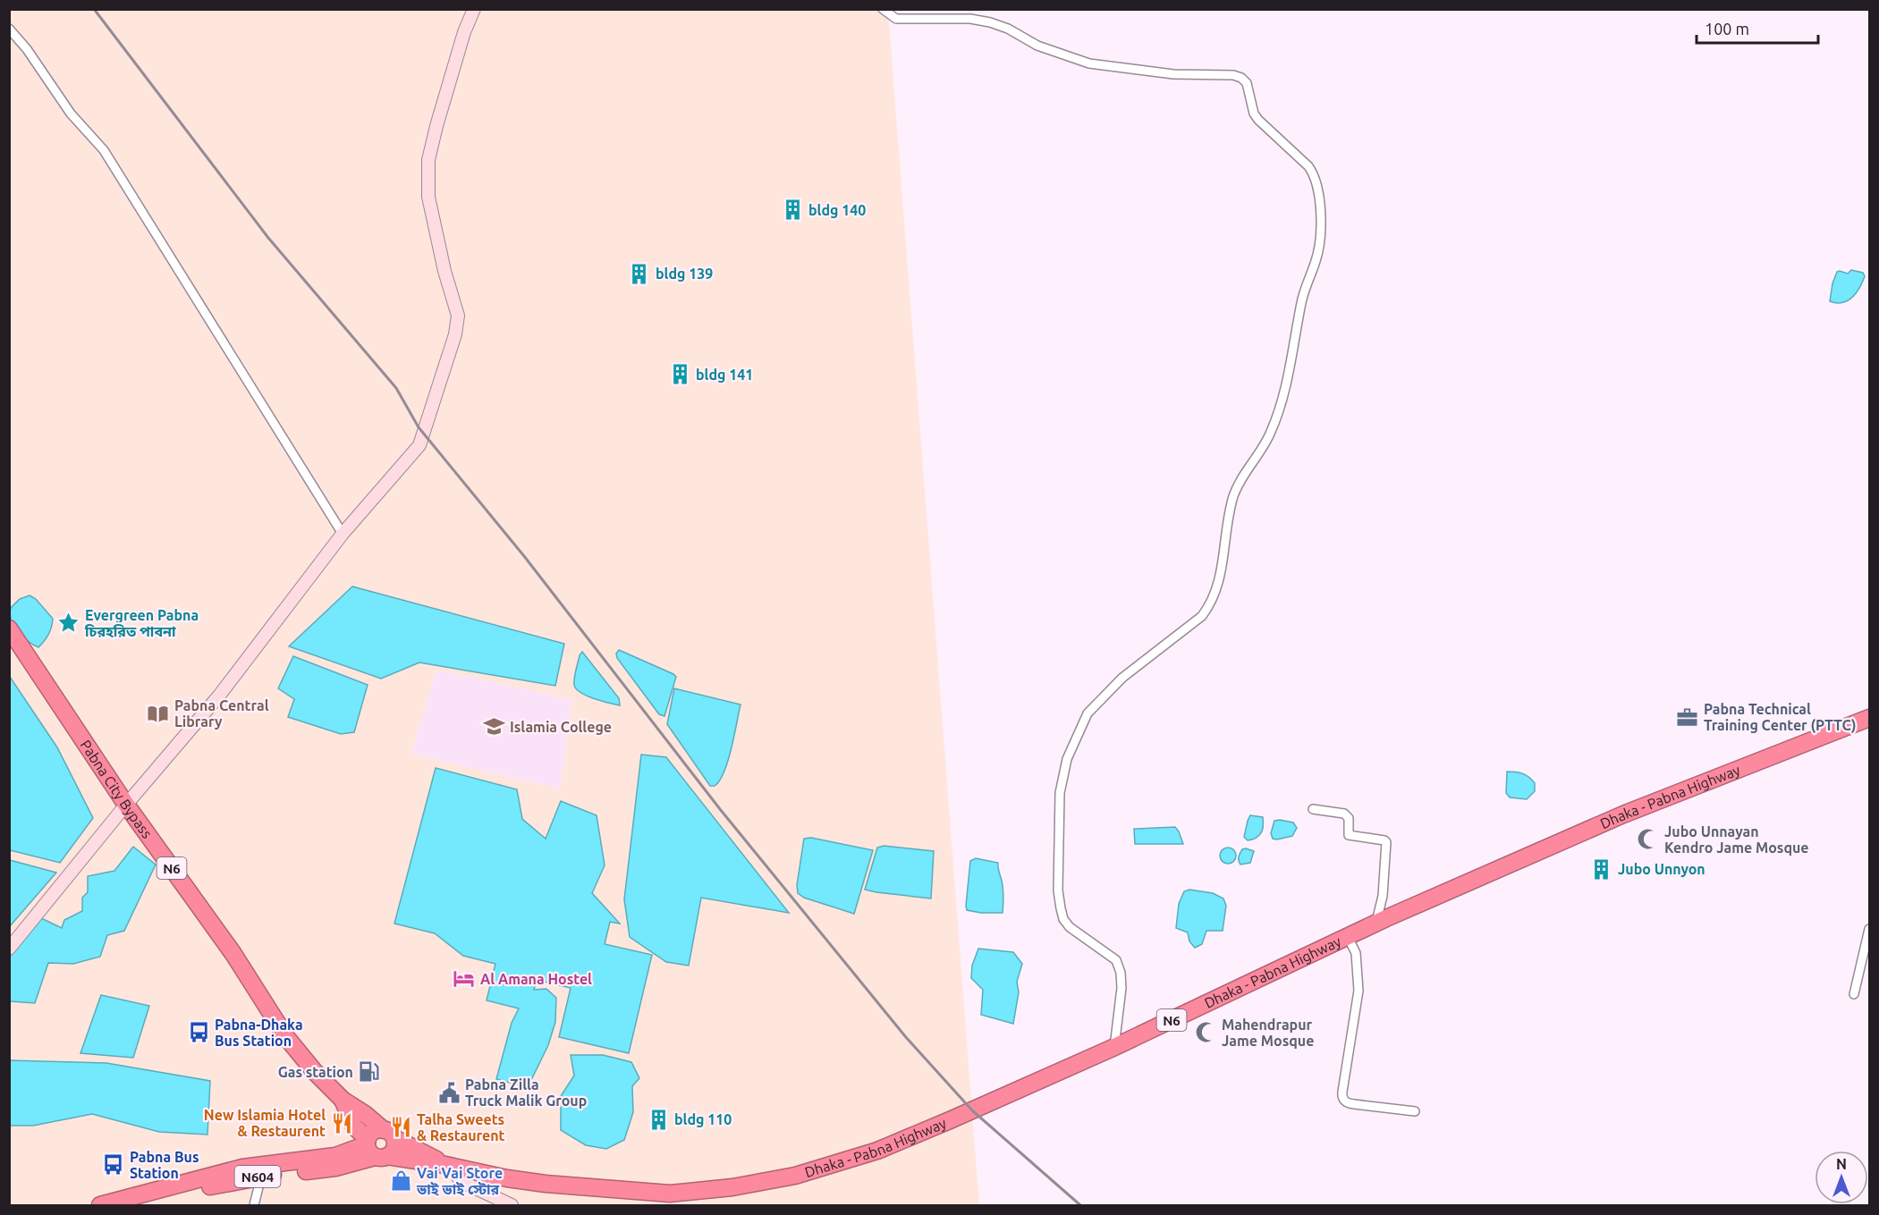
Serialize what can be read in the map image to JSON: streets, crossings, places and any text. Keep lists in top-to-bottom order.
{
  "streets": {
    "highway": [
      "Pabna City Bypass",
      "Dhaka - Pabna Highway",
      "N6",
      "N604"
    ]
  },
  "crossings": [
    ["Pabna City Bypass", "Dhaka - Pabna Highway"],
    ["Pabna City Bypass", "N604"],
    ["Dhaka - Pabna Highway", "N604"]
  ],
  "places": {
    "building": [
      "bldg 140",
      "bldg 139",
      "bldg 141",
      "Jubo Unnyon",
      "bldg 110"
    ],
    "place": ["Evergreen Pabna চিরহরিত পাবনা"],
    "library": ["Pabna Central Library"],
    "office": ["Pabna Technical Training Center (PTTC)"],
    "school or university": ["Islamia College"],
    "mosque": ["Jubo Unnayan Kendro Jame Mosque", "Mahendrapur Jame Mosque"],
    "hotel": ["Al Amana Hostel"],
    "bus stop": ["Pabna-Dhaka Bus Station", "Pabna Bus Station"],
    "fuel station": ["Gas station"],
    "public building": ["Pabna Zilla Truck Malik Group"],
    "restaurant": ["New Islamia Hotel & Restaurent", "Talha Sweets & Restaurent"],
    "shop": ["Vai Vai Store ভাই ভাই স্টোর"]
  },
  "scale_bar": "100 m",
  "north": "top"
}
